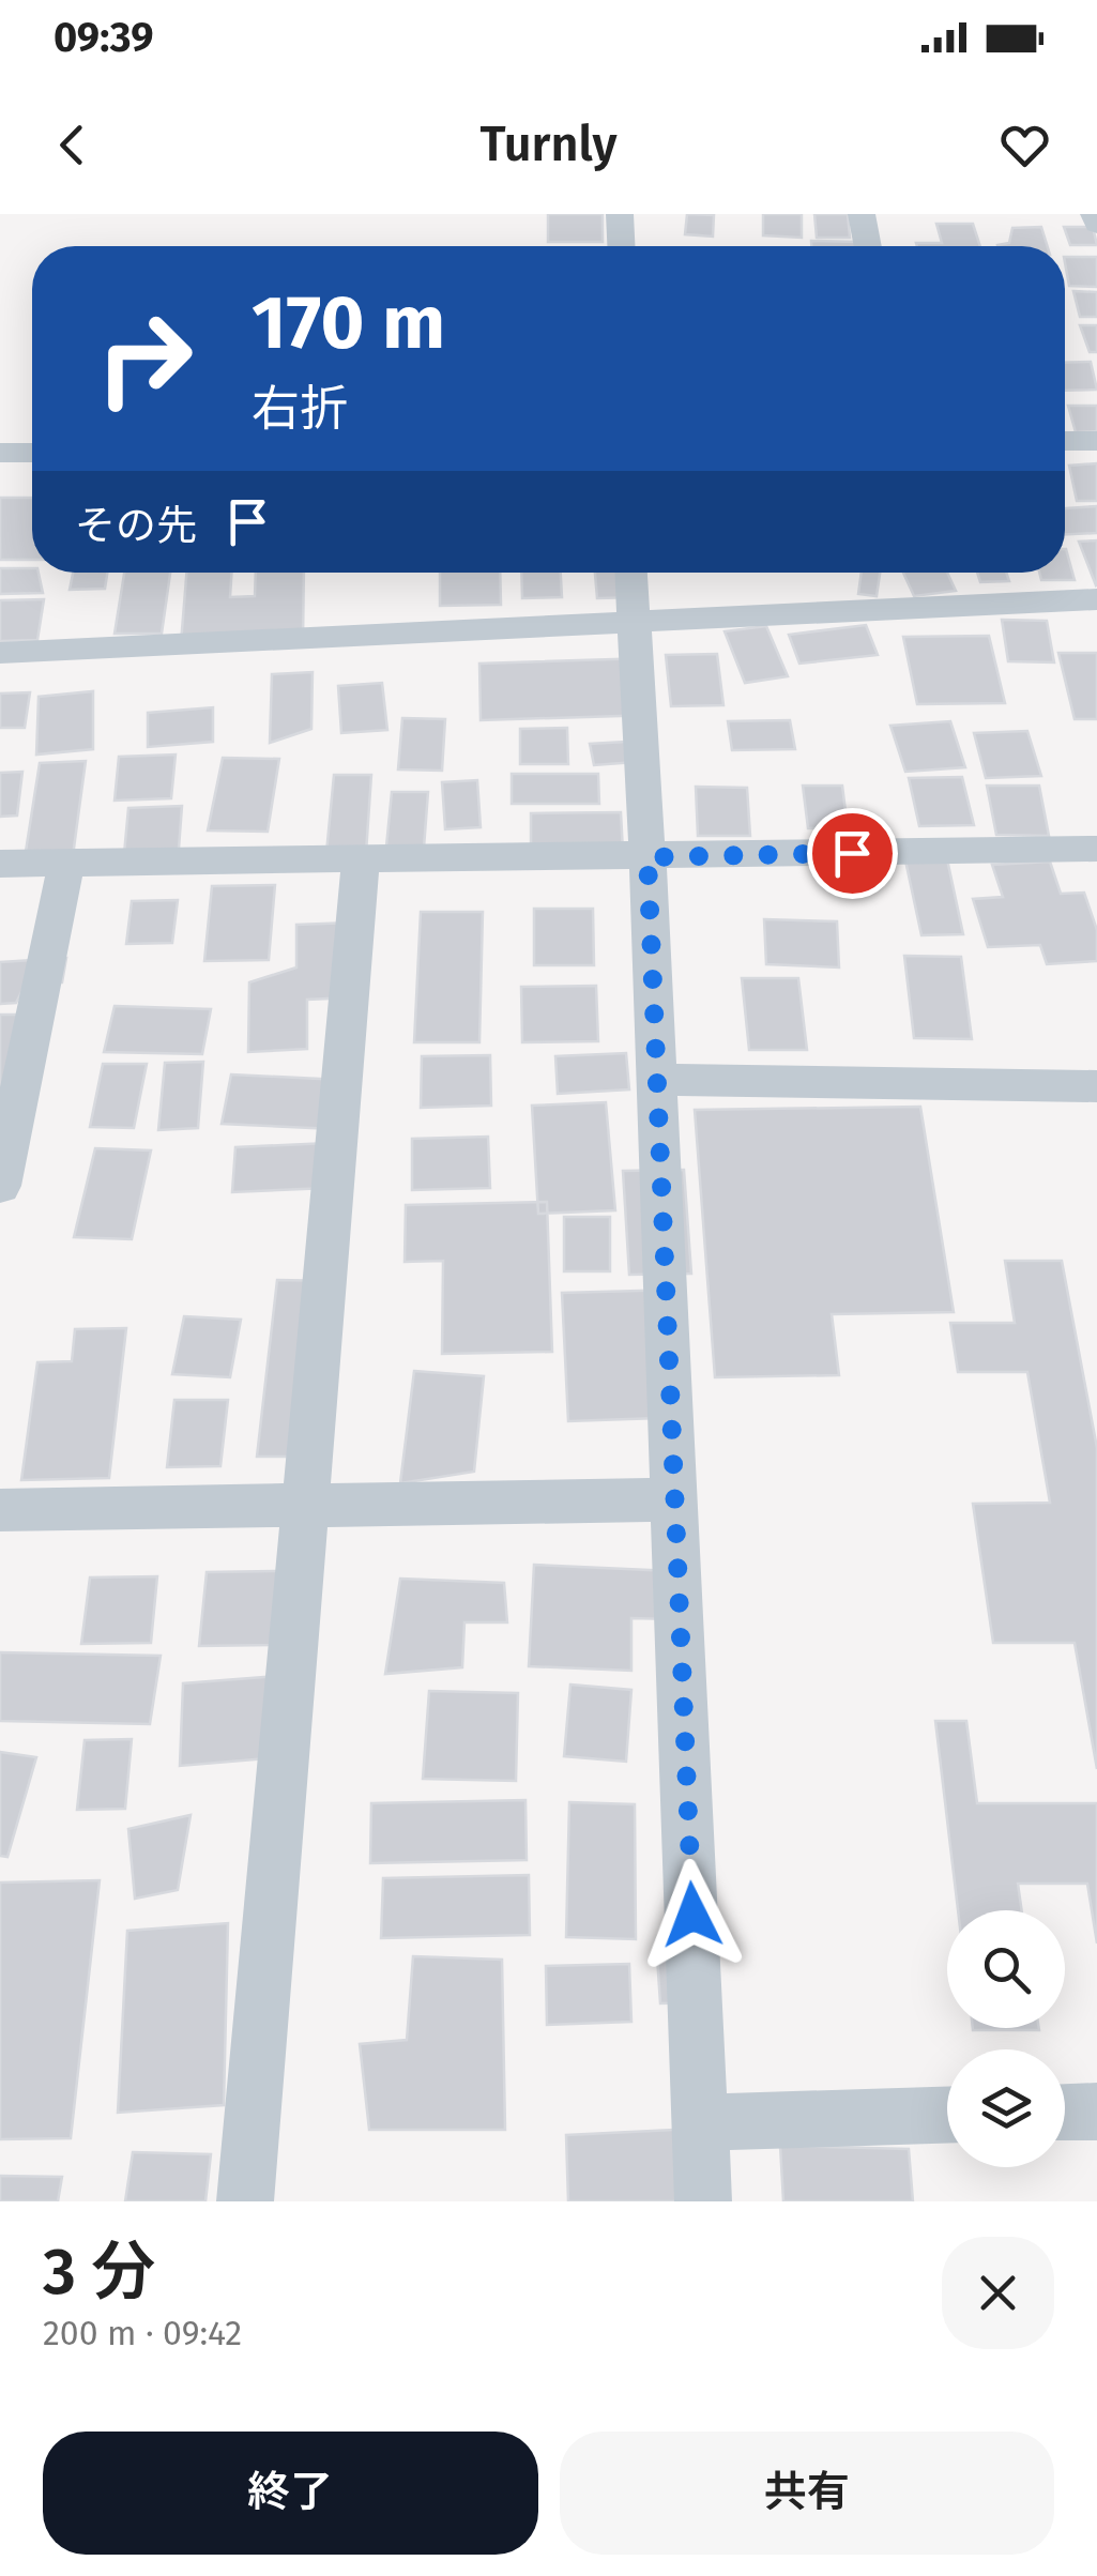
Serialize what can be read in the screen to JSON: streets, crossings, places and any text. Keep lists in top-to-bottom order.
{
  "page": {
    "status": "09:39",
    "header": "Turnly",
    "turn": ["170 m", "右折"],
    "then": "その先",
    "heading": ["3 分", "200 m · 09:42"],
    "buttons": ["終了", "共有"]
  }
}
